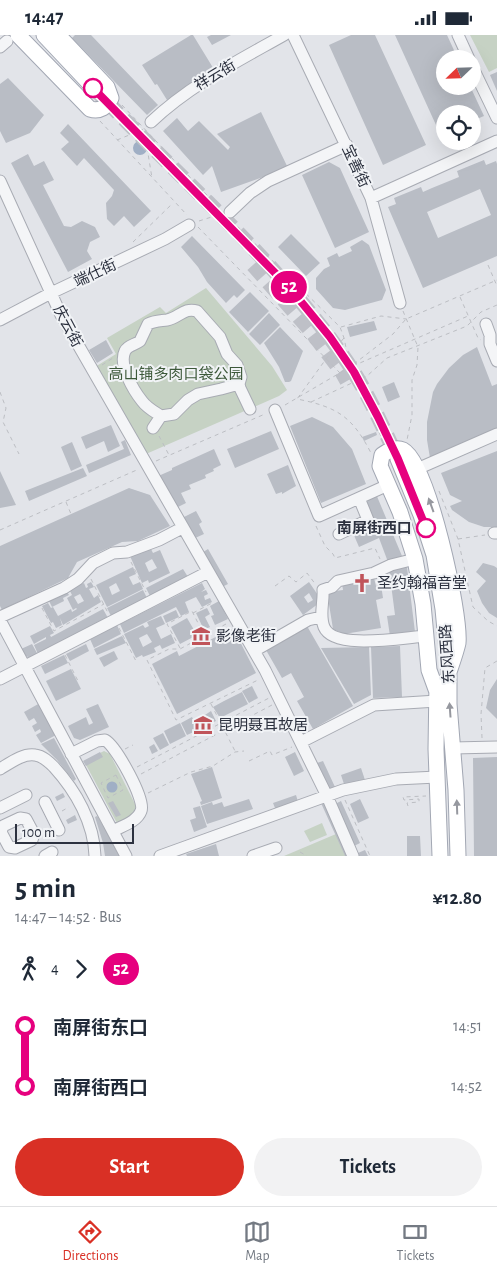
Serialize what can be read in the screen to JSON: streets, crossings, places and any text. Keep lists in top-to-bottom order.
{
  "streets": {
    "main road": ["东风西路"],
    "street": [
      "祥云街",
      "宝善街",
      "端仕街",
      "庆云街"
    ]
  },
  "crossings": [
    ["端仕街", "庆云街"]
  ],
  "parks": ["高山铺多肉口袋公园"],
  "places": {
    "other": ["南屏街西口"],
    "church": ["圣约翰福音堂"],
    "museum": ["影像老街", "昆明聂耳故居"]
  },
  "lines": ["bus line 52"],
  "scale_bar": "100 m",
  "north": "bottom left",
  "page": {
    "status": "14:47",
    "on_map": "52",
    "scale": "100 m",
    "heading": ["5 min", "14:47 – 14:52 · Bus", "¥12.80"],
    "legs": ["4", "52"],
    "list": [
      {
        "name": "南屏街东口",
        "value": "14:51"
      },
      {
        "name": "南屏街西口",
        "value": "14:52"
      }
    ],
    "buttons": ["Start", "Tickets"],
    "tabs": ["Directions", "Map", "Tickets"]
  }
}
